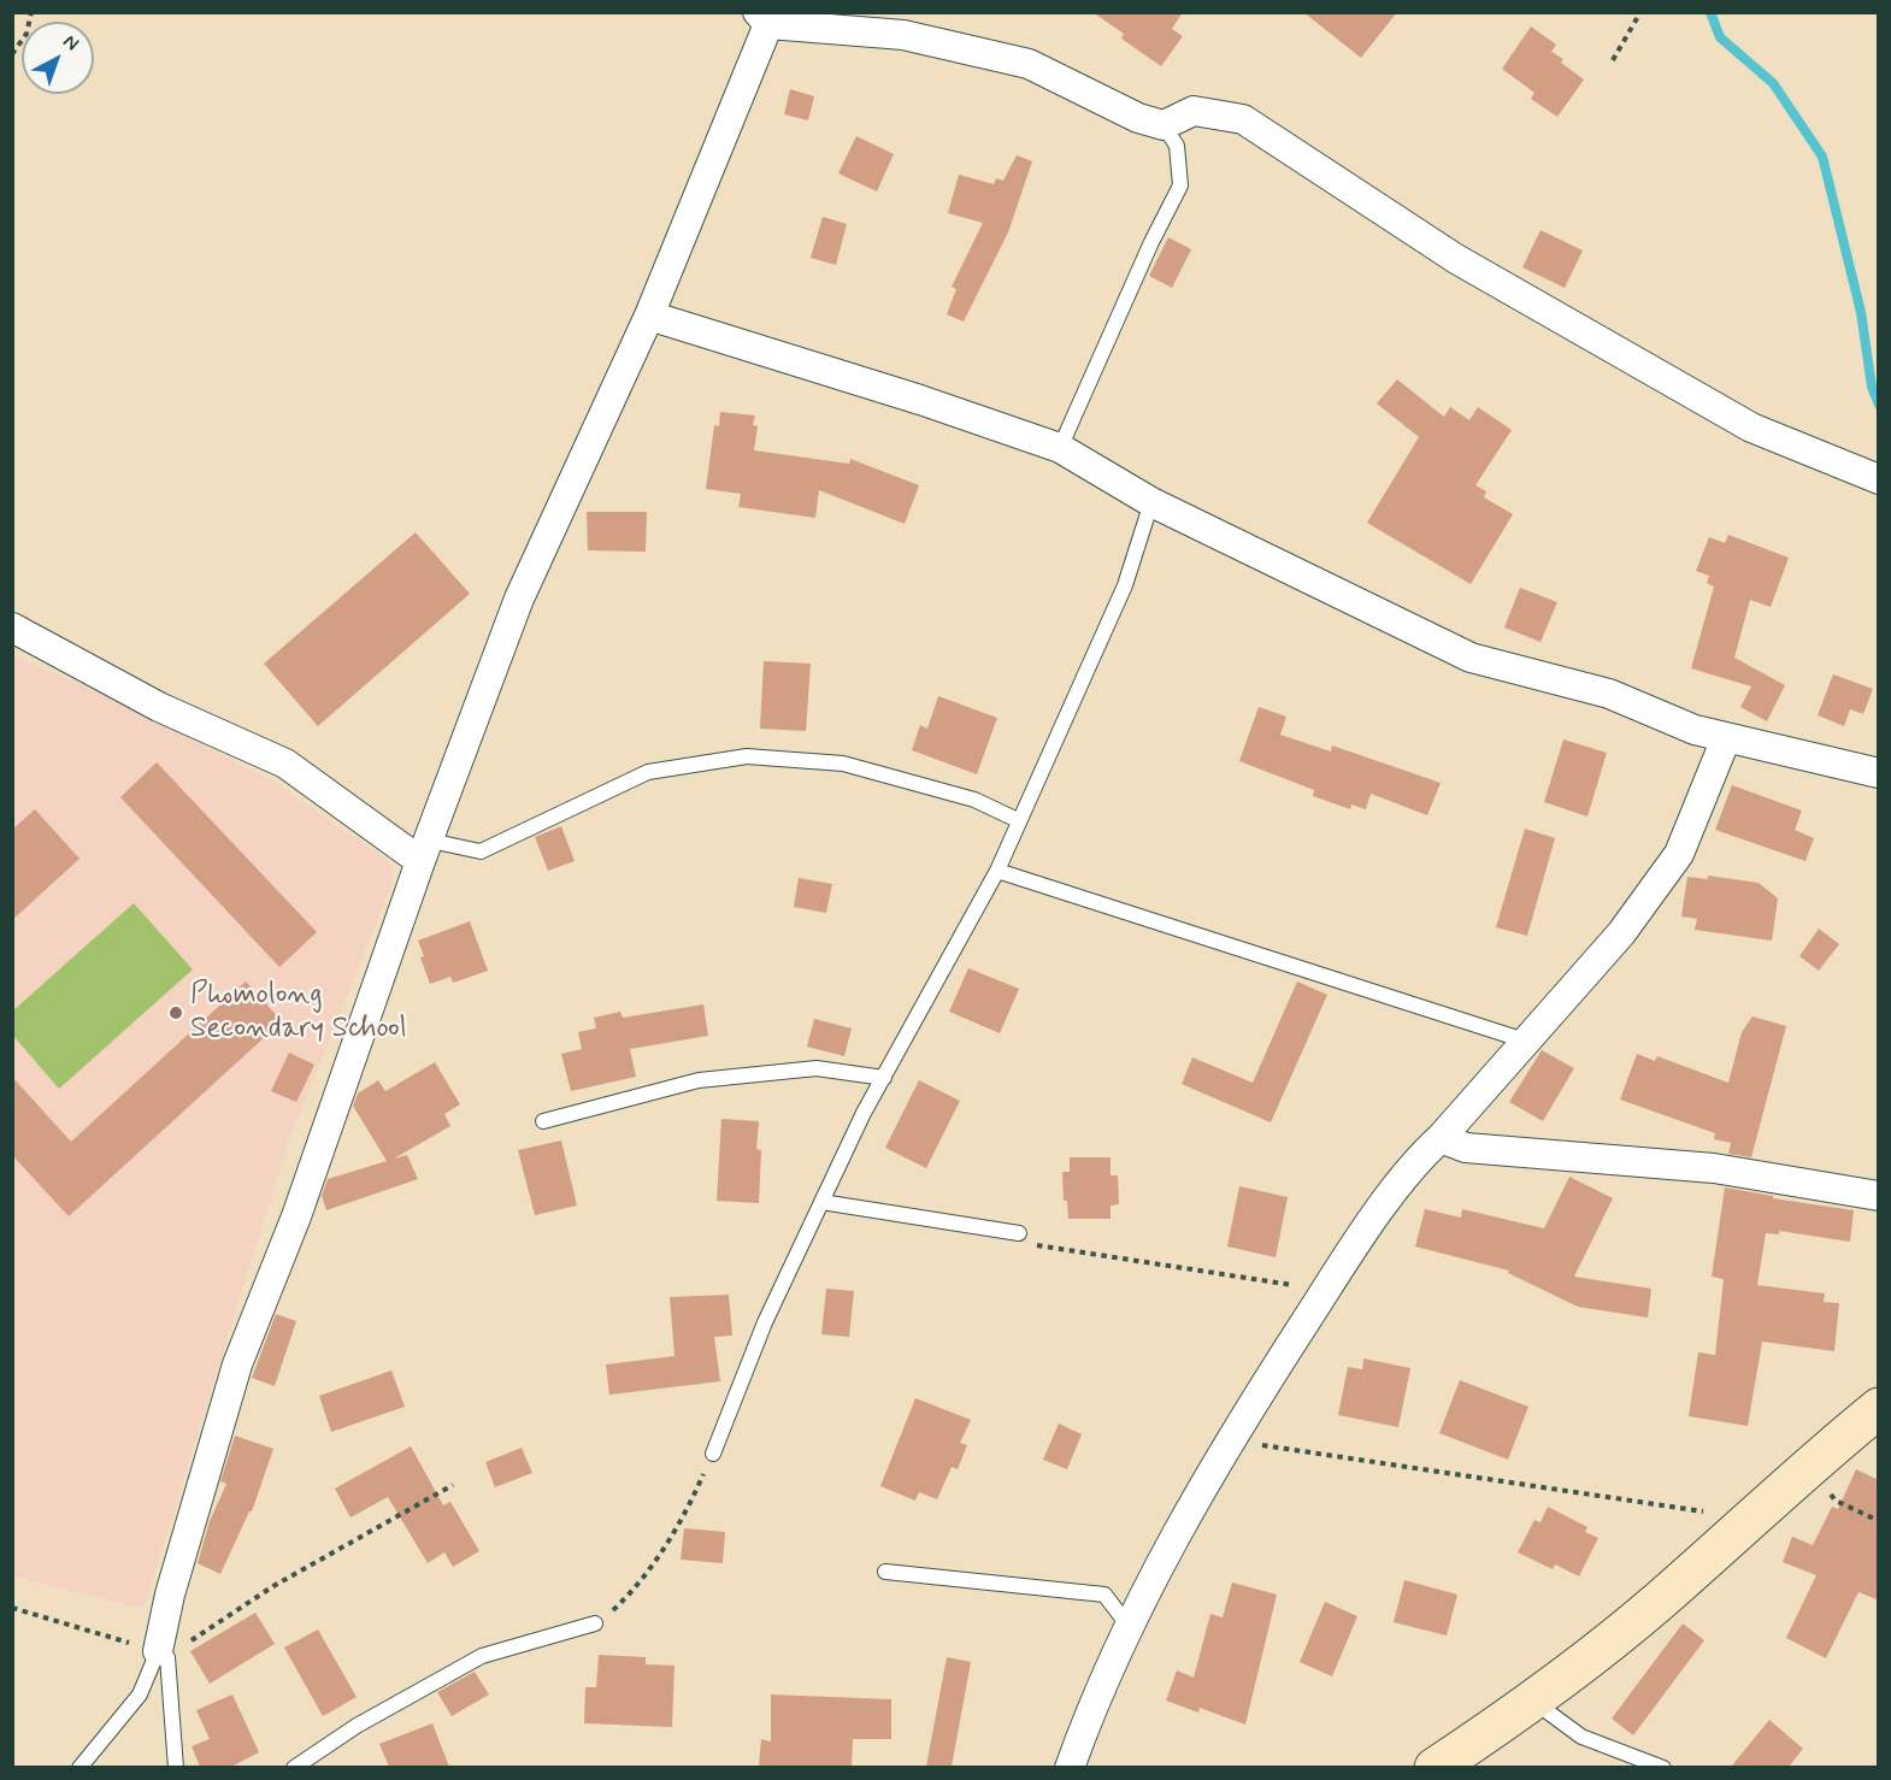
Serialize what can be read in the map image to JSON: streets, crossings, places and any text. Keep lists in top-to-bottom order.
{
  "places": ["Phomolong Secondary School"],
  "north": "top right"
}
